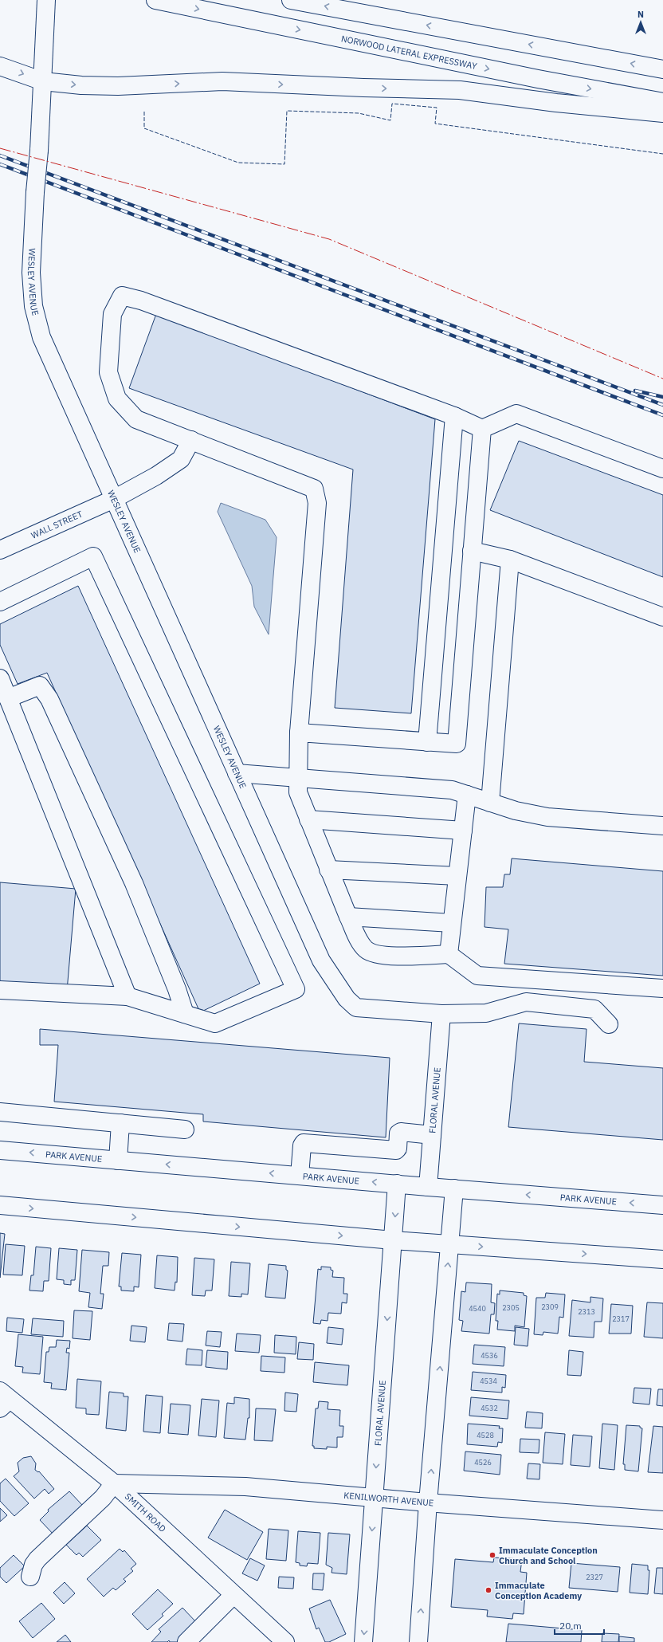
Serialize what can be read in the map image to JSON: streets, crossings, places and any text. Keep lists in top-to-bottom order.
{
  "streets": {
    "main road": [
      "NORWOOD LATERAL EXPRESSWAY",
      "WESLEY AVENUE",
      "WALL STREET",
      "FLORAL AVENUE",
      "PARK AVENUE",
      "KENILWORTH AVENUE",
      "SMITH ROAD"
    ]
  },
  "crossings": [
    ["WESLEY AVENUE", "WALL STREET"],
    ["WESLEY AVENUE", "FLORAL AVENUE"],
    ["FLORAL AVENUE", "PARK AVENUE"],
    ["FLORAL AVENUE", "KENILWORTH AVENUE"],
    ["KENILWORTH AVENUE", "SMITH ROAD"]
  ],
  "places": ["Immaculate Conception Church and School", "Immaculate Conception Academy"],
  "house_numbers": [
    "2309",
    "2305",
    "4540",
    "2313",
    "2317",
    "4536",
    "4534",
    "4532",
    "4528",
    "4526",
    "2327"
  ],
  "scale_bar": "20 m",
  "north": "top"
}
